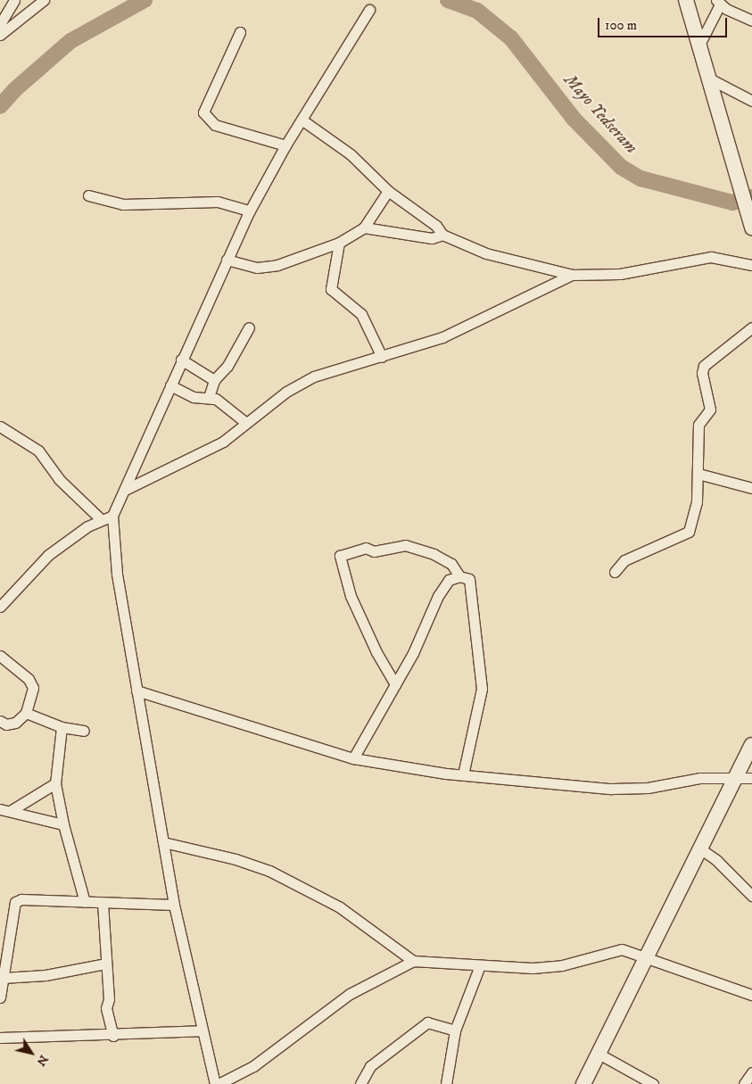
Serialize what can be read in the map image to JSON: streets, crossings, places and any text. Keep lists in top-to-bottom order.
{
  "water": ["Mayo Yedseram"],
  "scale_bar": "100 m",
  "north": "bottom right"
}
